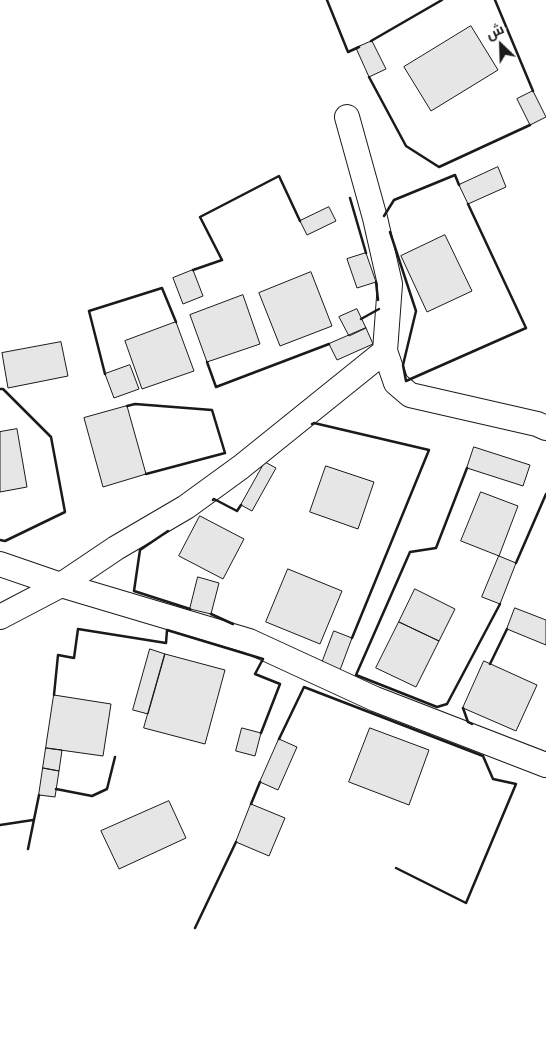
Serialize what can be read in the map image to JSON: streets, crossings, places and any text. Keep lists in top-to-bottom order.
{
  "north": "top left"
}
